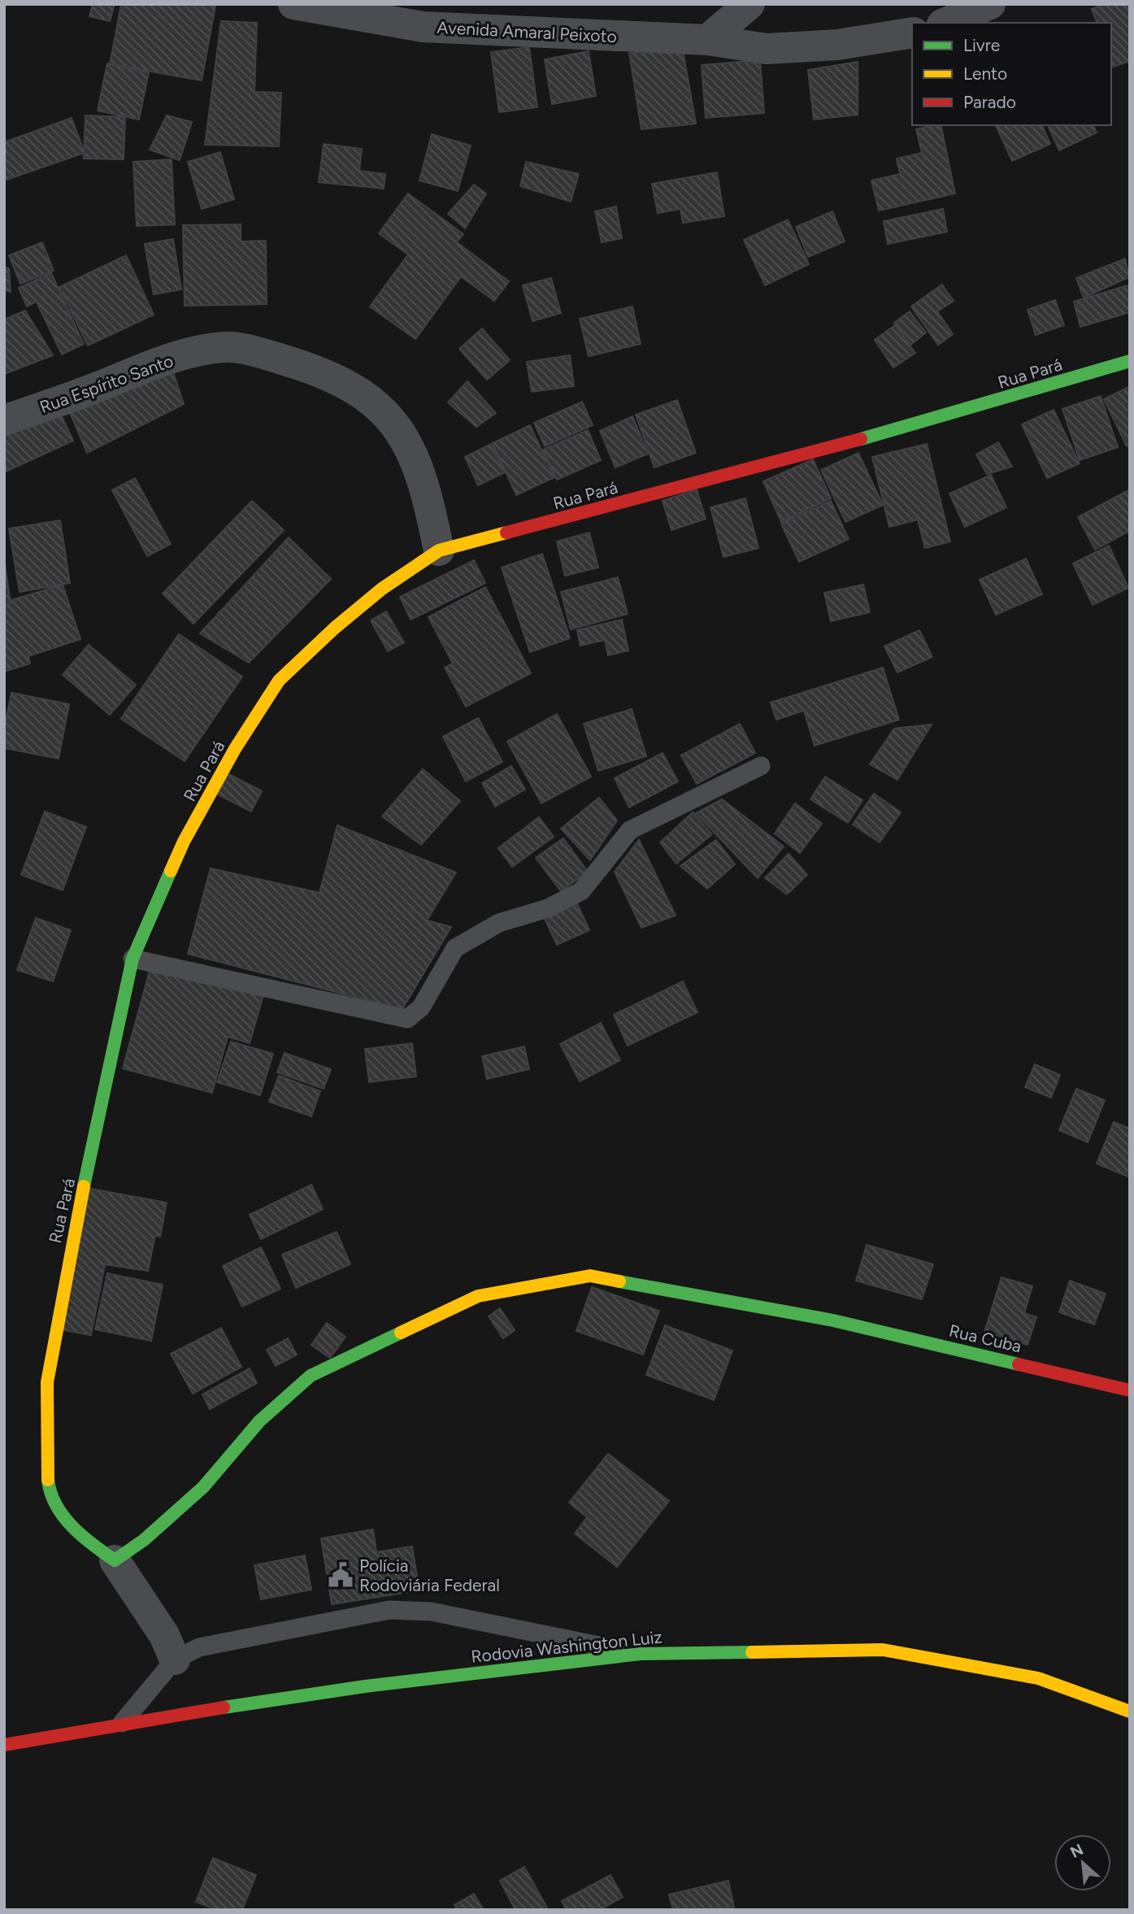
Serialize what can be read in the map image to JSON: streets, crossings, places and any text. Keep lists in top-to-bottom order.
{
  "streets": {
    "main road": ["Rua Pará", "Rua Cuba", "Rodovia Washington Luiz"],
    "street": ["Avenida Amaral Peixoto", "Rua Espírito Santo"]
  },
  "crossings": [
    ["Rua Pará", "Rua Espírito Santo"],
    ["Rua Pará", "Rua Cuba"]
  ],
  "places": {
    "public building": ["Polícia Rodoviária Federal"]
  },
  "legend": ["Livre", "Lento", "Parado"],
  "north": "top left"
}
